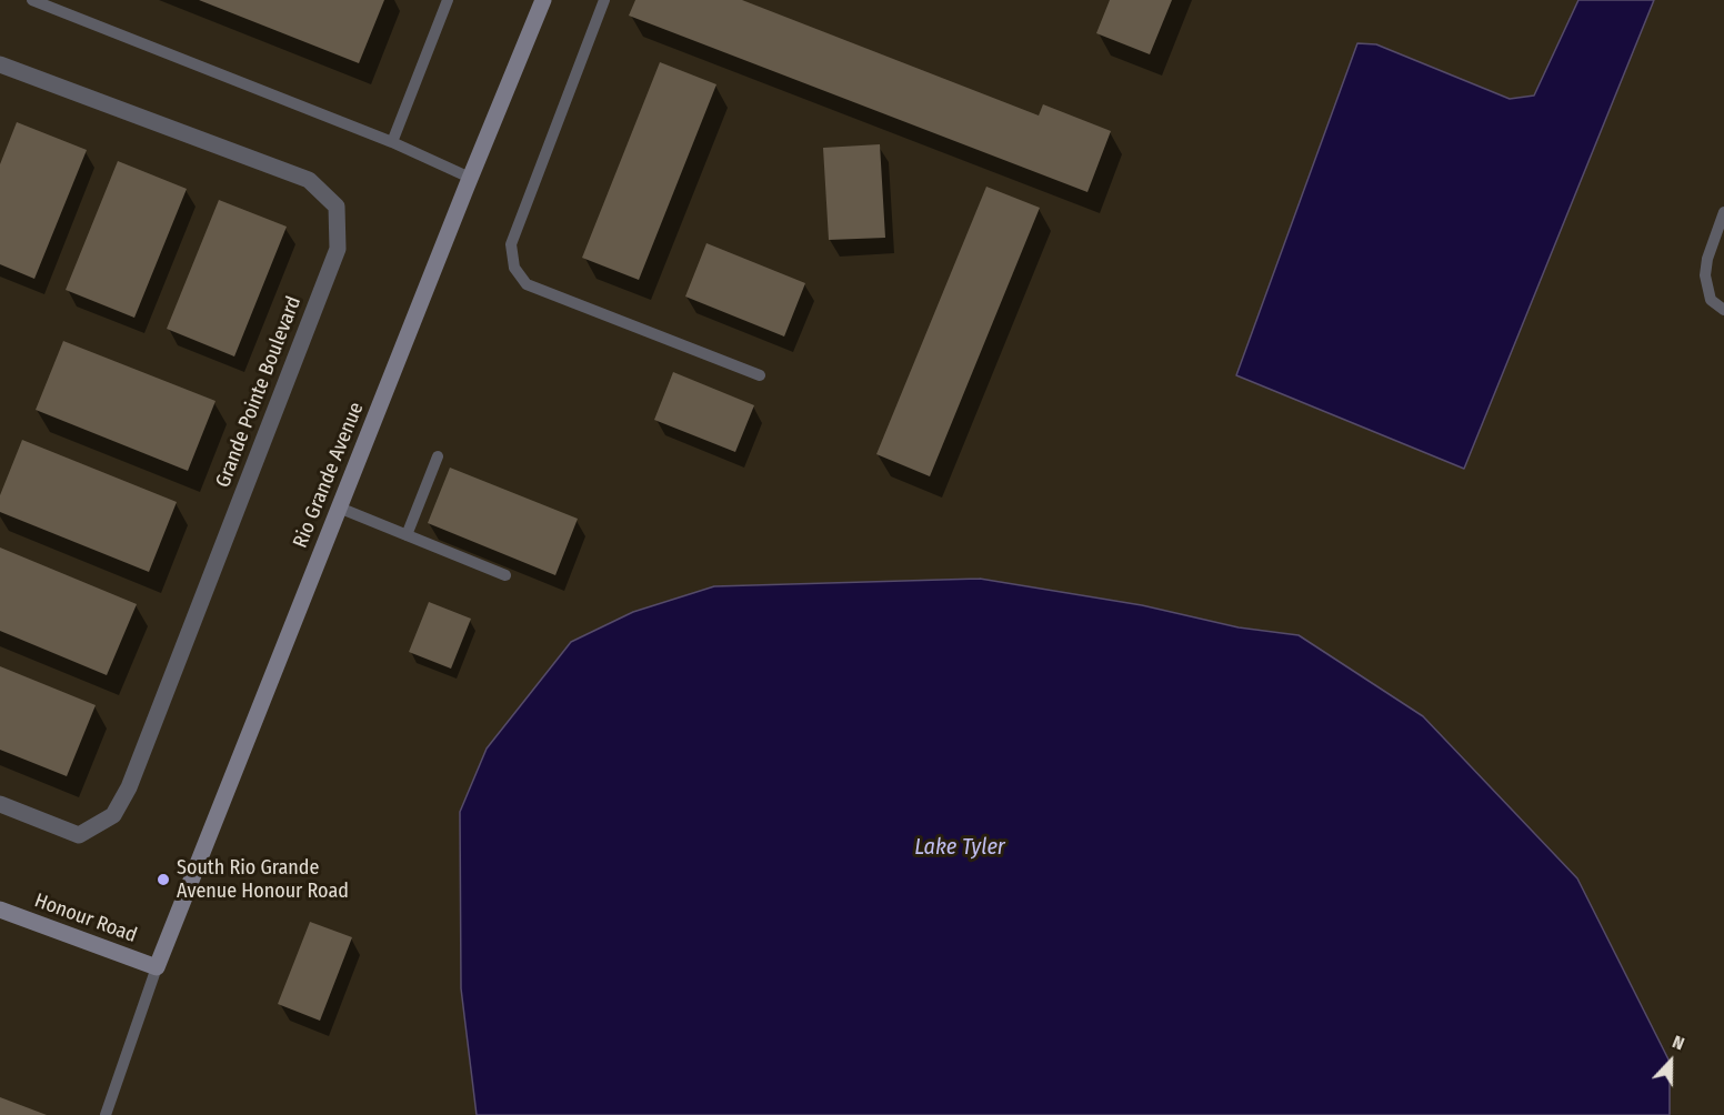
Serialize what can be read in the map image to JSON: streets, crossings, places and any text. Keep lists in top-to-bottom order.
{
  "streets": {
    "street": ["Grande Pointe Boulevard", "Rio Grande Avenue", "Honour Road"]
  },
  "crossings": [
    ["Rio Grande Avenue", "Honour Road"]
  ],
  "water": ["Lake Tyler"],
  "places": ["South Rio Grande Avenue Honour Road"],
  "north": "top"
}
